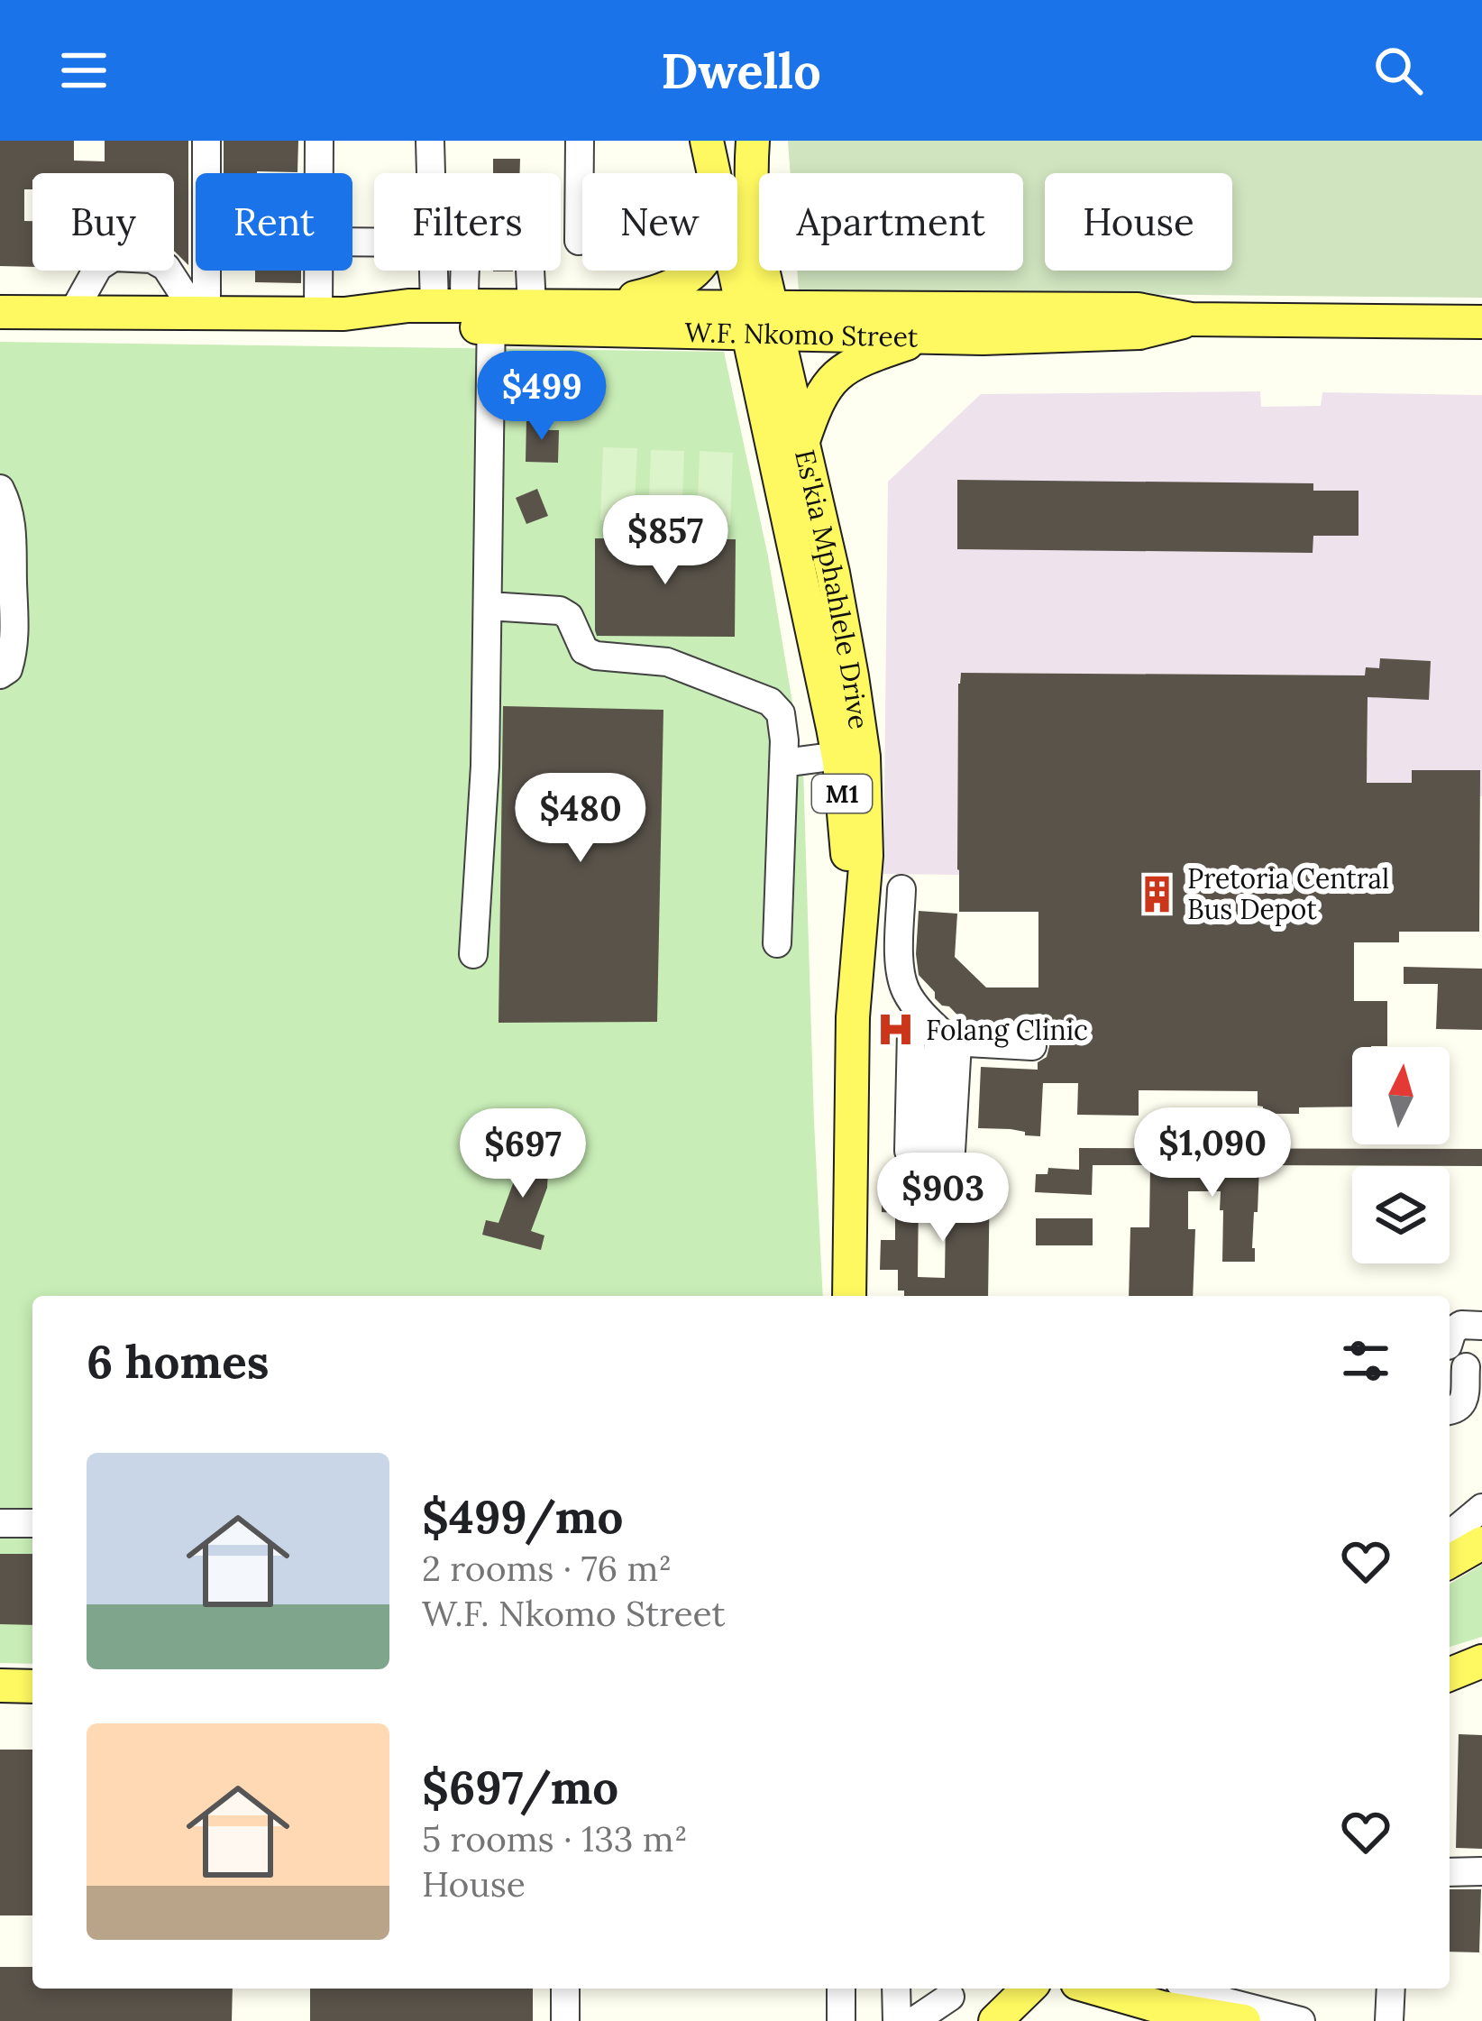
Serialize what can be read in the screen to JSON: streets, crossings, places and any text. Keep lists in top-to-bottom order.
{
  "streets": {
    "main road": ["W.F. Nkomo Street", "Es'kia Mphahlele Drive", "M1"]
  },
  "crossings": [
    ["W.F. Nkomo Street", "Es'kia Mphahlele Drive"],
    ["W.F. Nkomo Street", "M1"],
    ["Es'kia Mphahlele Drive", "M1"]
  ],
  "places": {
    "building": ["Pretoria Central Bus Depot"],
    "hospital": ["Folang Clinic"]
  },
  "north": "top",
  "page": {
    "header": "Dwello",
    "chip": [
      "Buy",
      "Rent",
      "Filters",
      "New",
      "Apartment",
      "House"
    ],
    "price": [
      "$499",
      "$857",
      "$480",
      "$1,090",
      "$697",
      "$903"
    ],
    "heading": "6 homes",
    "list": [
      {
        "name": "$499/mo",
        "note": "2 rooms · 76 m² · W.F. Nkomo Street"
      },
      {
        "name": "$697/mo",
        "note": "5 rooms · 133 m² · House"
      }
    ]
  }
}
